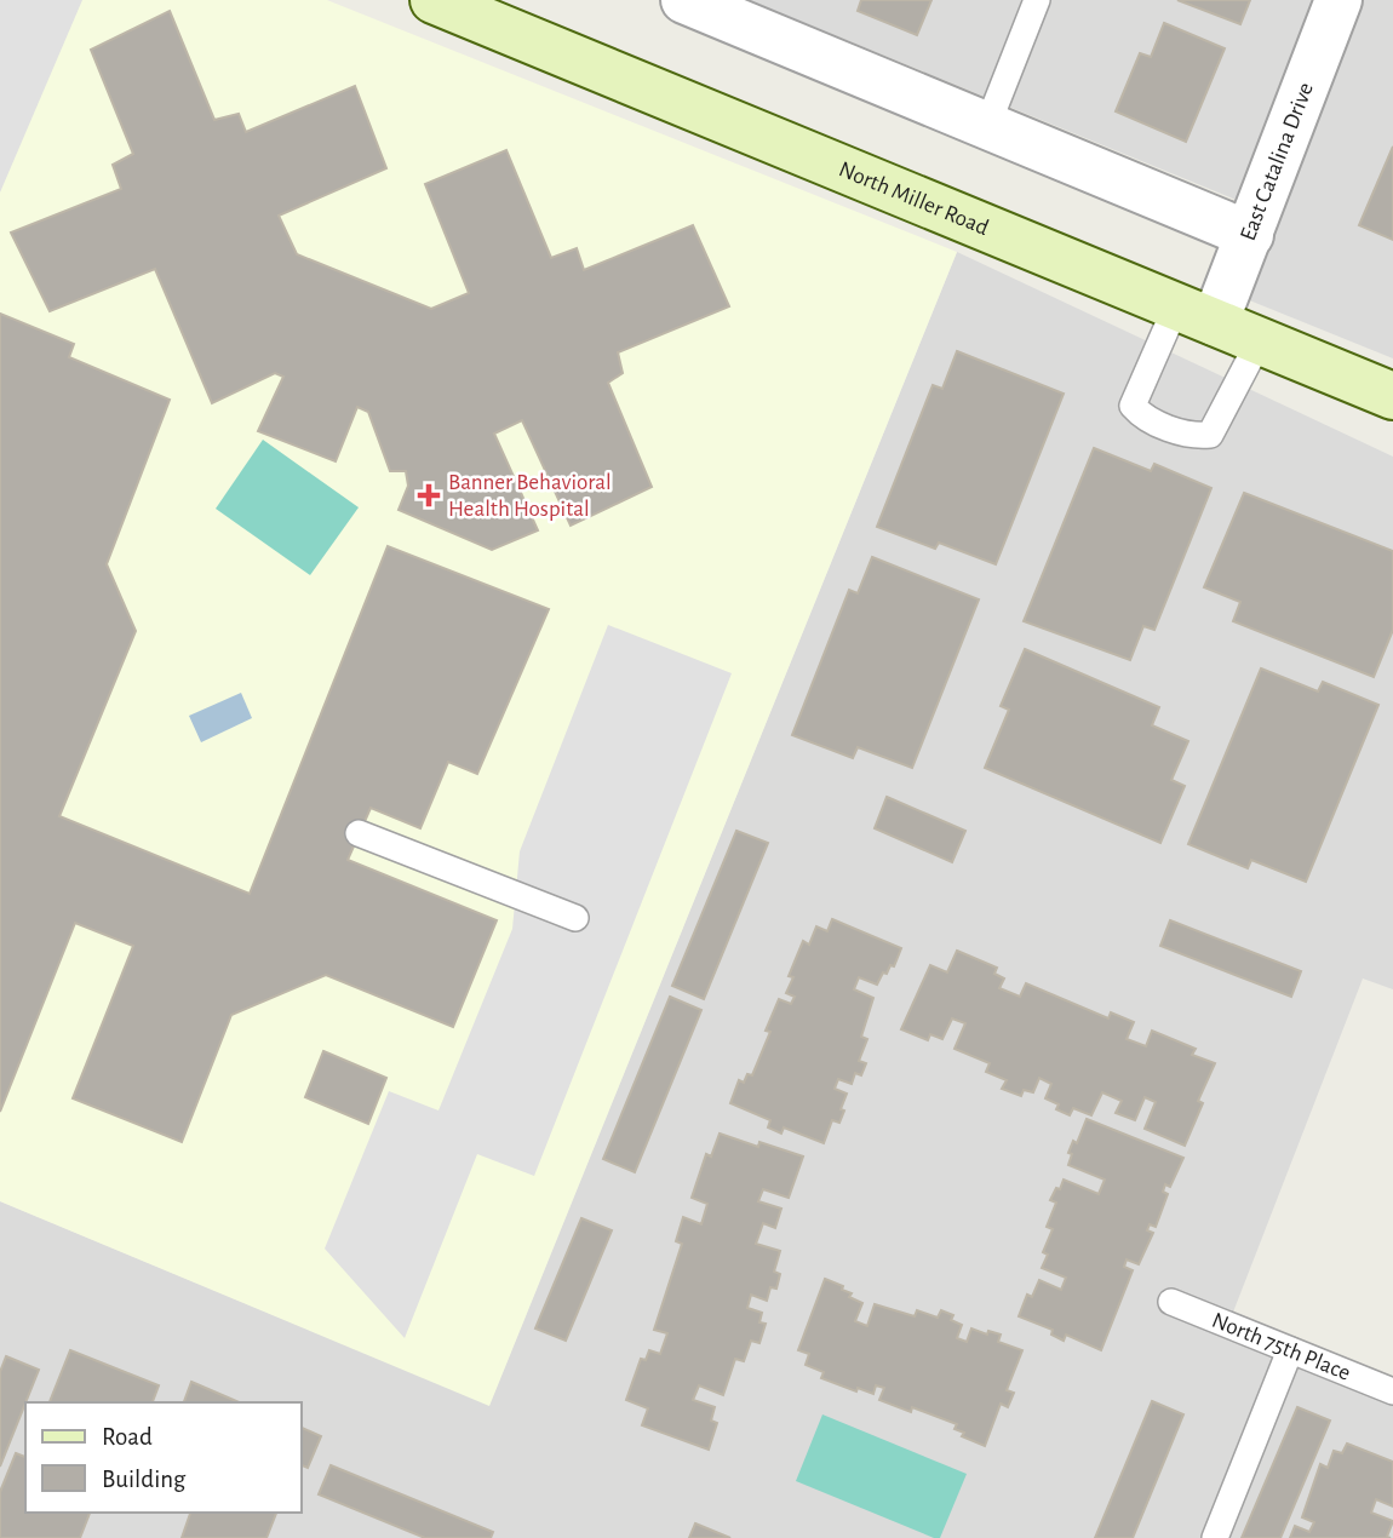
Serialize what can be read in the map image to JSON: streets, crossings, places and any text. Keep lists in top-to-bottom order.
{
  "streets": {
    "street": ["East Catalina Drive", "North Miller Road"],
    "lane": ["North 75th Place"]
  },
  "crossings": [
    ["East Catalina Drive", "North Miller Road"]
  ],
  "places": {
    "health": ["Banner Behavioral Health Hospital"]
  },
  "legend": ["Road", "Building"]
}
